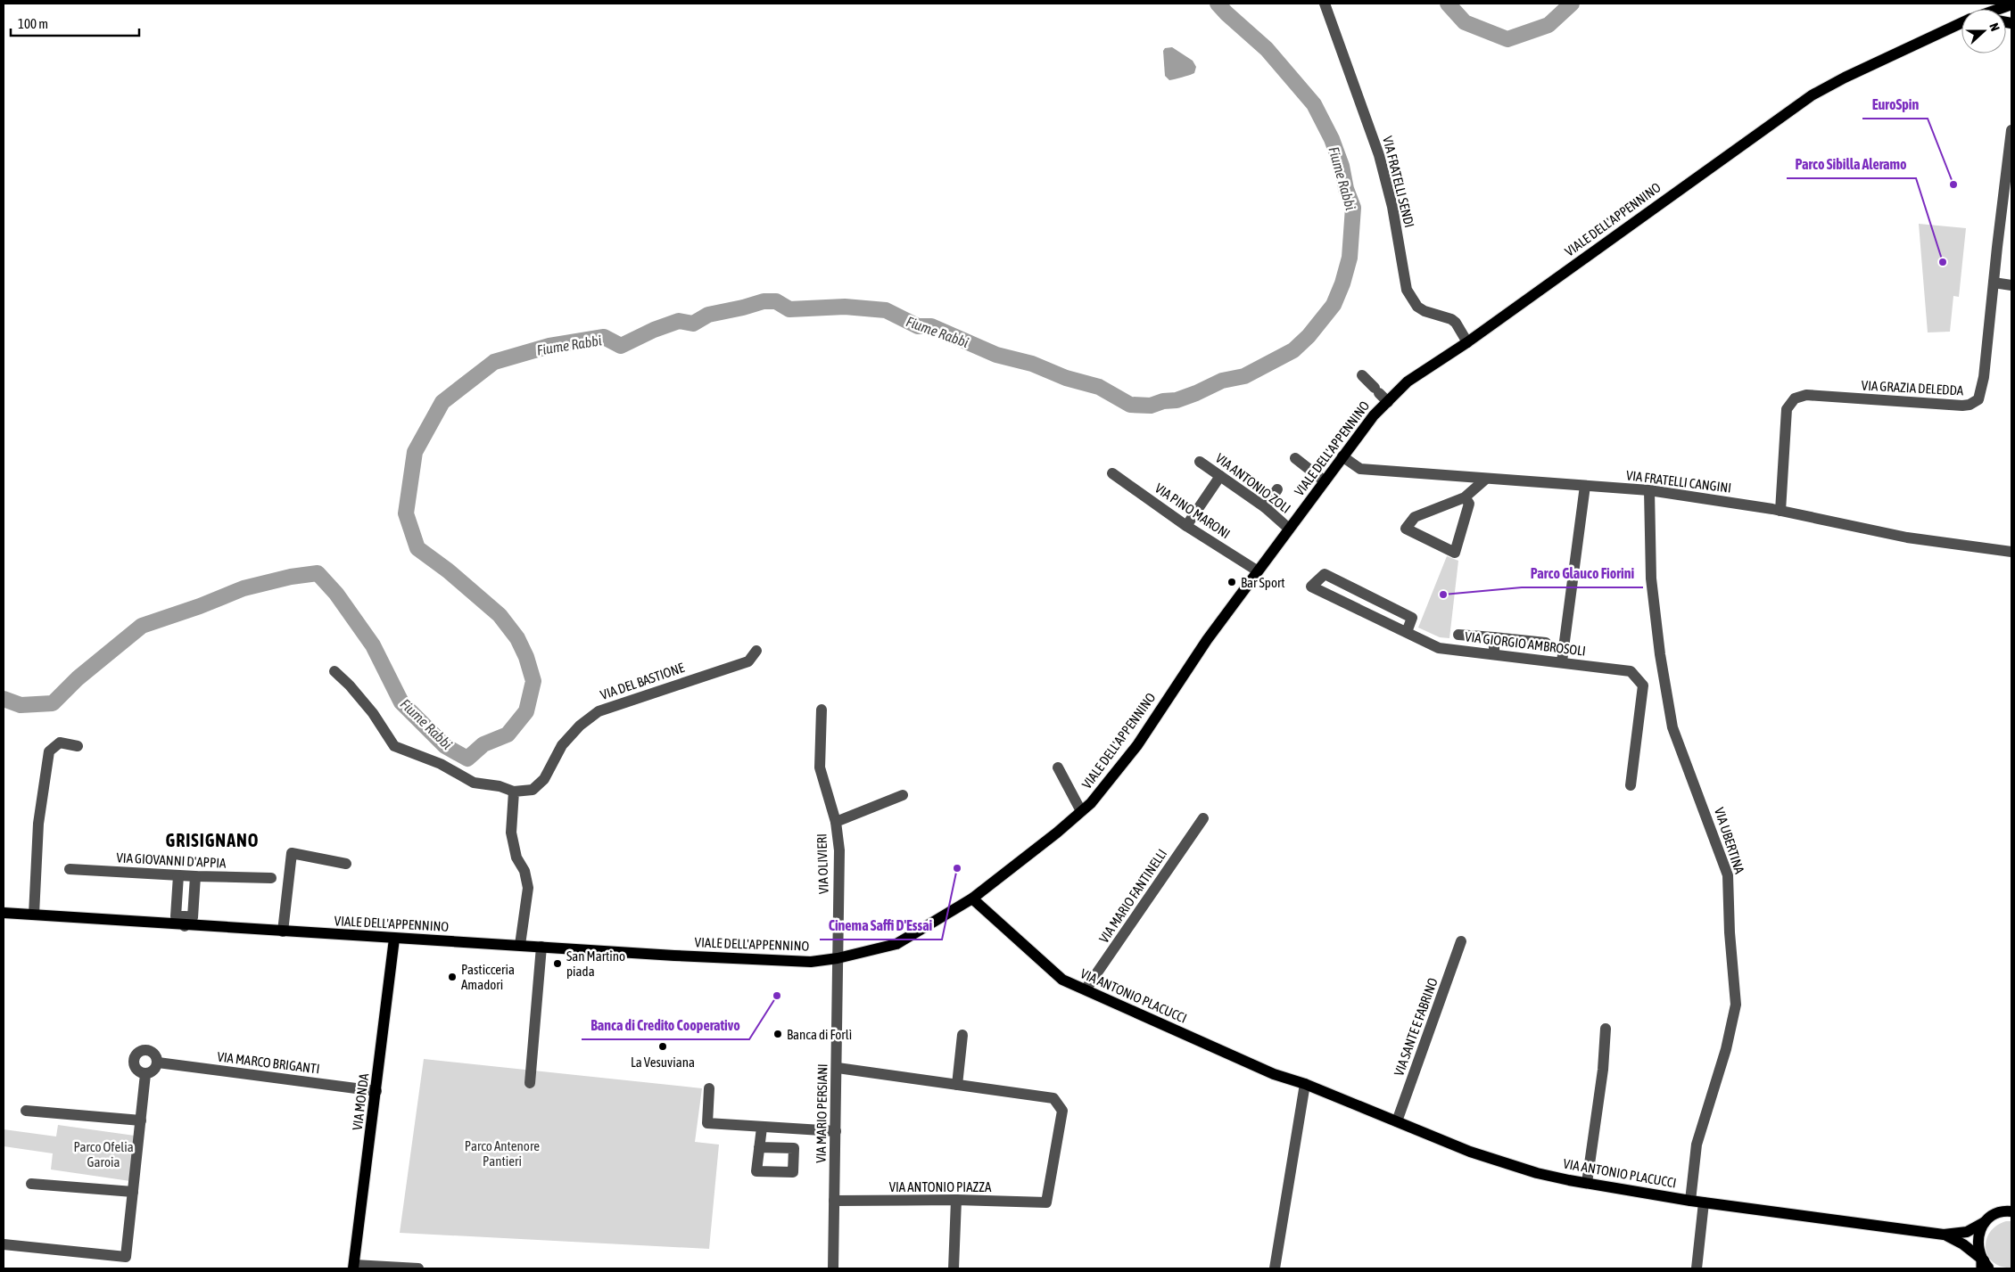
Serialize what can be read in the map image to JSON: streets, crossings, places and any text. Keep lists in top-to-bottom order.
{
  "streets": {
    "main road": ["VIALE DELL'APPENNINO", "VIA ANTONIO PLACUCCI", "VIA MONDA"],
    "street": [
      "VIA FRATELLI SENDI",
      "VIA GRAZIA DELEDDA",
      "VIA FRATELLI CANGINI",
      "VIA ANTONIO ZOLI",
      "VIA PINO MARONI",
      "VIA GIORGIO AMBROSOLI",
      "VIA DEL BASTIONE",
      "VIA UBERTINA",
      "VIA GIOVANNI D'APPIA",
      "VIA OLIVIERI",
      "VIA MARIO FANTINELLI",
      "VIA SANTE E FABRINO",
      "VIA MARCO BRIGANTI",
      "VIA MARIO PERSIANI",
      "VIA ANTONIO PIAZZA"
    ]
  },
  "crossings": [
    ["VIA FRATELLI SENDI", "VIALE DELL'APPENNINO"],
    ["VIALE DELL'APPENNINO", "VIA FRATELLI CANGINI"],
    ["VIALE DELL'APPENNINO", "VIA ANTONIO ZOLI"],
    ["VIALE DELL'APPENNINO", "VIA PINO MARONI"],
    ["VIALE DELL'APPENNINO", "VIA OLIVIERI"],
    ["VIALE DELL'APPENNINO", "VIA ANTONIO PLACUCCI"],
    ["VIALE DELL'APPENNINO", "VIA MONDA"],
    ["VIALE DELL'APPENNINO", "VIA MARIO PERSIANI"],
    ["VIA GRAZIA DELEDDA", "VIA FRATELLI CANGINI"],
    ["VIA FRATELLI CANGINI", "VIA UBERTINA"],
    ["VIA UBERTINA", "VIA ANTONIO PLACUCCI"],
    ["VIA OLIVIERI", "VIA MARIO PERSIANI"],
    ["VIA MARIO FANTINELLI", "VIA ANTONIO PLACUCCI"],
    ["VIA ANTONIO PLACUCCI", "VIA SANTE E FABRINO"],
    ["VIA MARCO BRIGANTI", "VIA MONDA"],
    ["VIA MARIO PERSIANI", "VIA ANTONIO PIAZZA"]
  ],
  "districts": ["GRISIGNANO"],
  "water": ["Fiume Rabbi"],
  "parks": ["Parco Antenore Pantieri", "Parco Ofelia Garoia"],
  "places": [
    "EuroSpin",
    "Parco Sibilla Aleramo",
    "Bar Sport",
    "Parco Glauco Fiorini",
    "Cinema Saffi D'Essai",
    "San Martino piada",
    "Pasticceria Amadori",
    "Banca di Credito Cooperativo",
    "Banca di Forlì",
    "La Vesuviana"
  ],
  "scale_bar": "100 m",
  "north": "right"
}
